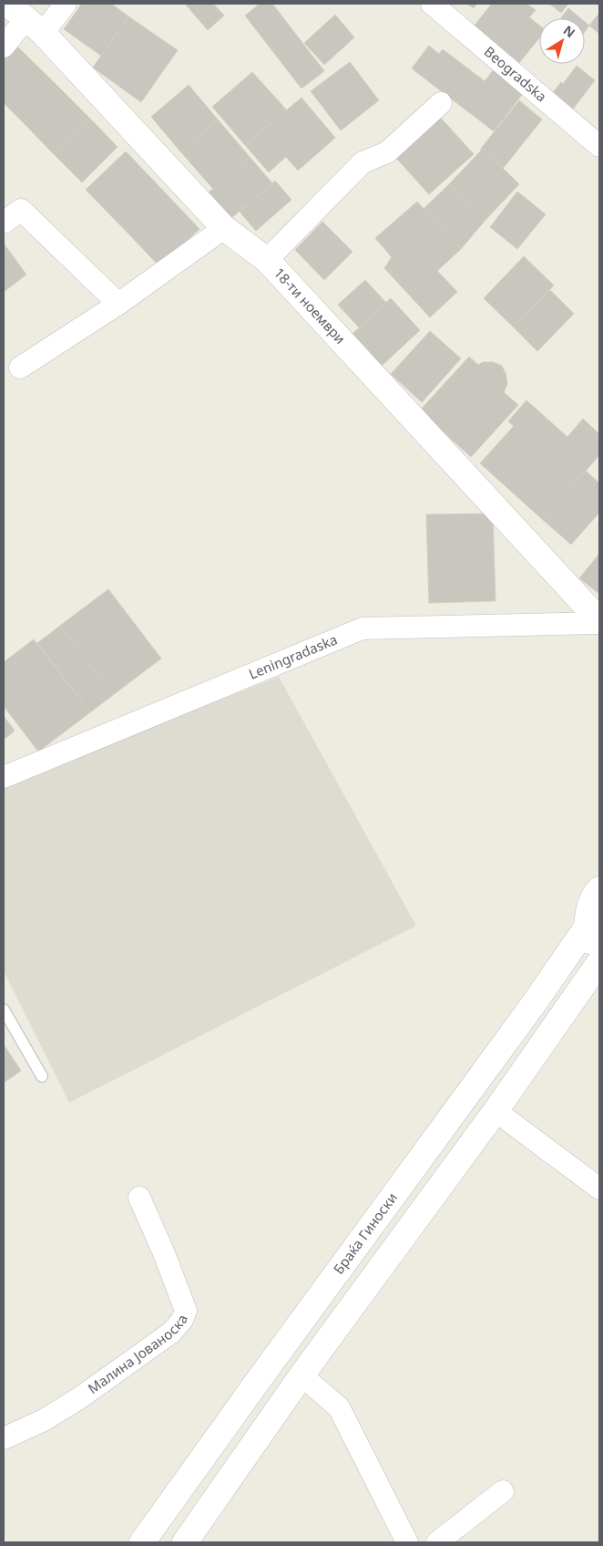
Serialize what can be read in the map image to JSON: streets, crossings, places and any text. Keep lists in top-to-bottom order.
{
  "streets": {
    "street": [
      "Beogradska",
      "18-ти ноември",
      "Leningradaska",
      "Браќа Гиноски",
      "Малина Јованоска"
    ]
  },
  "crossings": [
    ["18-ти ноември", "Leningradaska"]
  ],
  "north": "top right"
}
